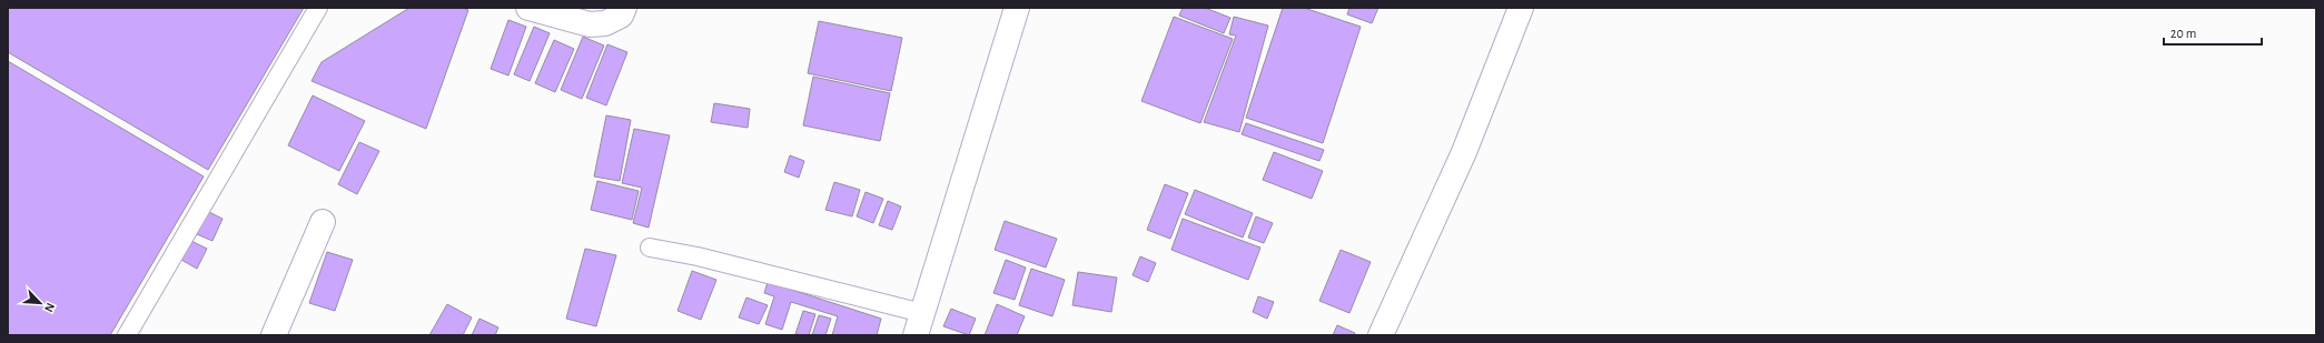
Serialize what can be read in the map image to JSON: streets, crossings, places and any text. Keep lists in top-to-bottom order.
{
  "scale_bar": "20 m",
  "north": "bottom right"
}
